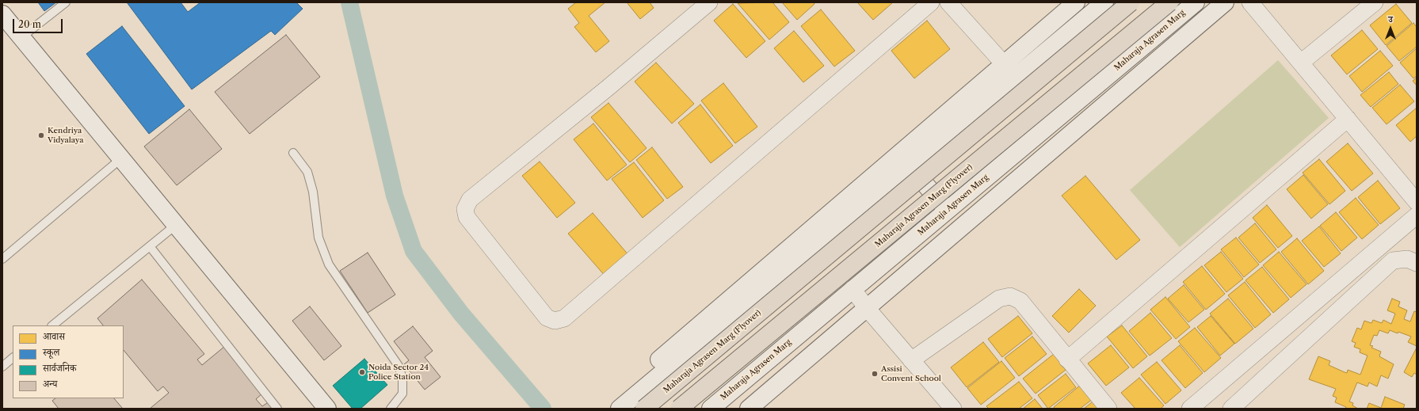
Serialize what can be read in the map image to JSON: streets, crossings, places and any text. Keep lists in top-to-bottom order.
{
  "streets": {
    "main road": ["Maharaja Agrasen Marg (Flyover)"],
    "street": ["Maharaja Agrasen Marg"]
  },
  "places": ["Kendriya Vidyalaya", "Noida Sector 24 Police Station", "Assisi Convent School"],
  "legend": [
    "आवास",
    "स्कूल",
    "सार्वजनिक",
    "अन्य"
  ],
  "scale_bar": "20 m",
  "north": "top"
}
